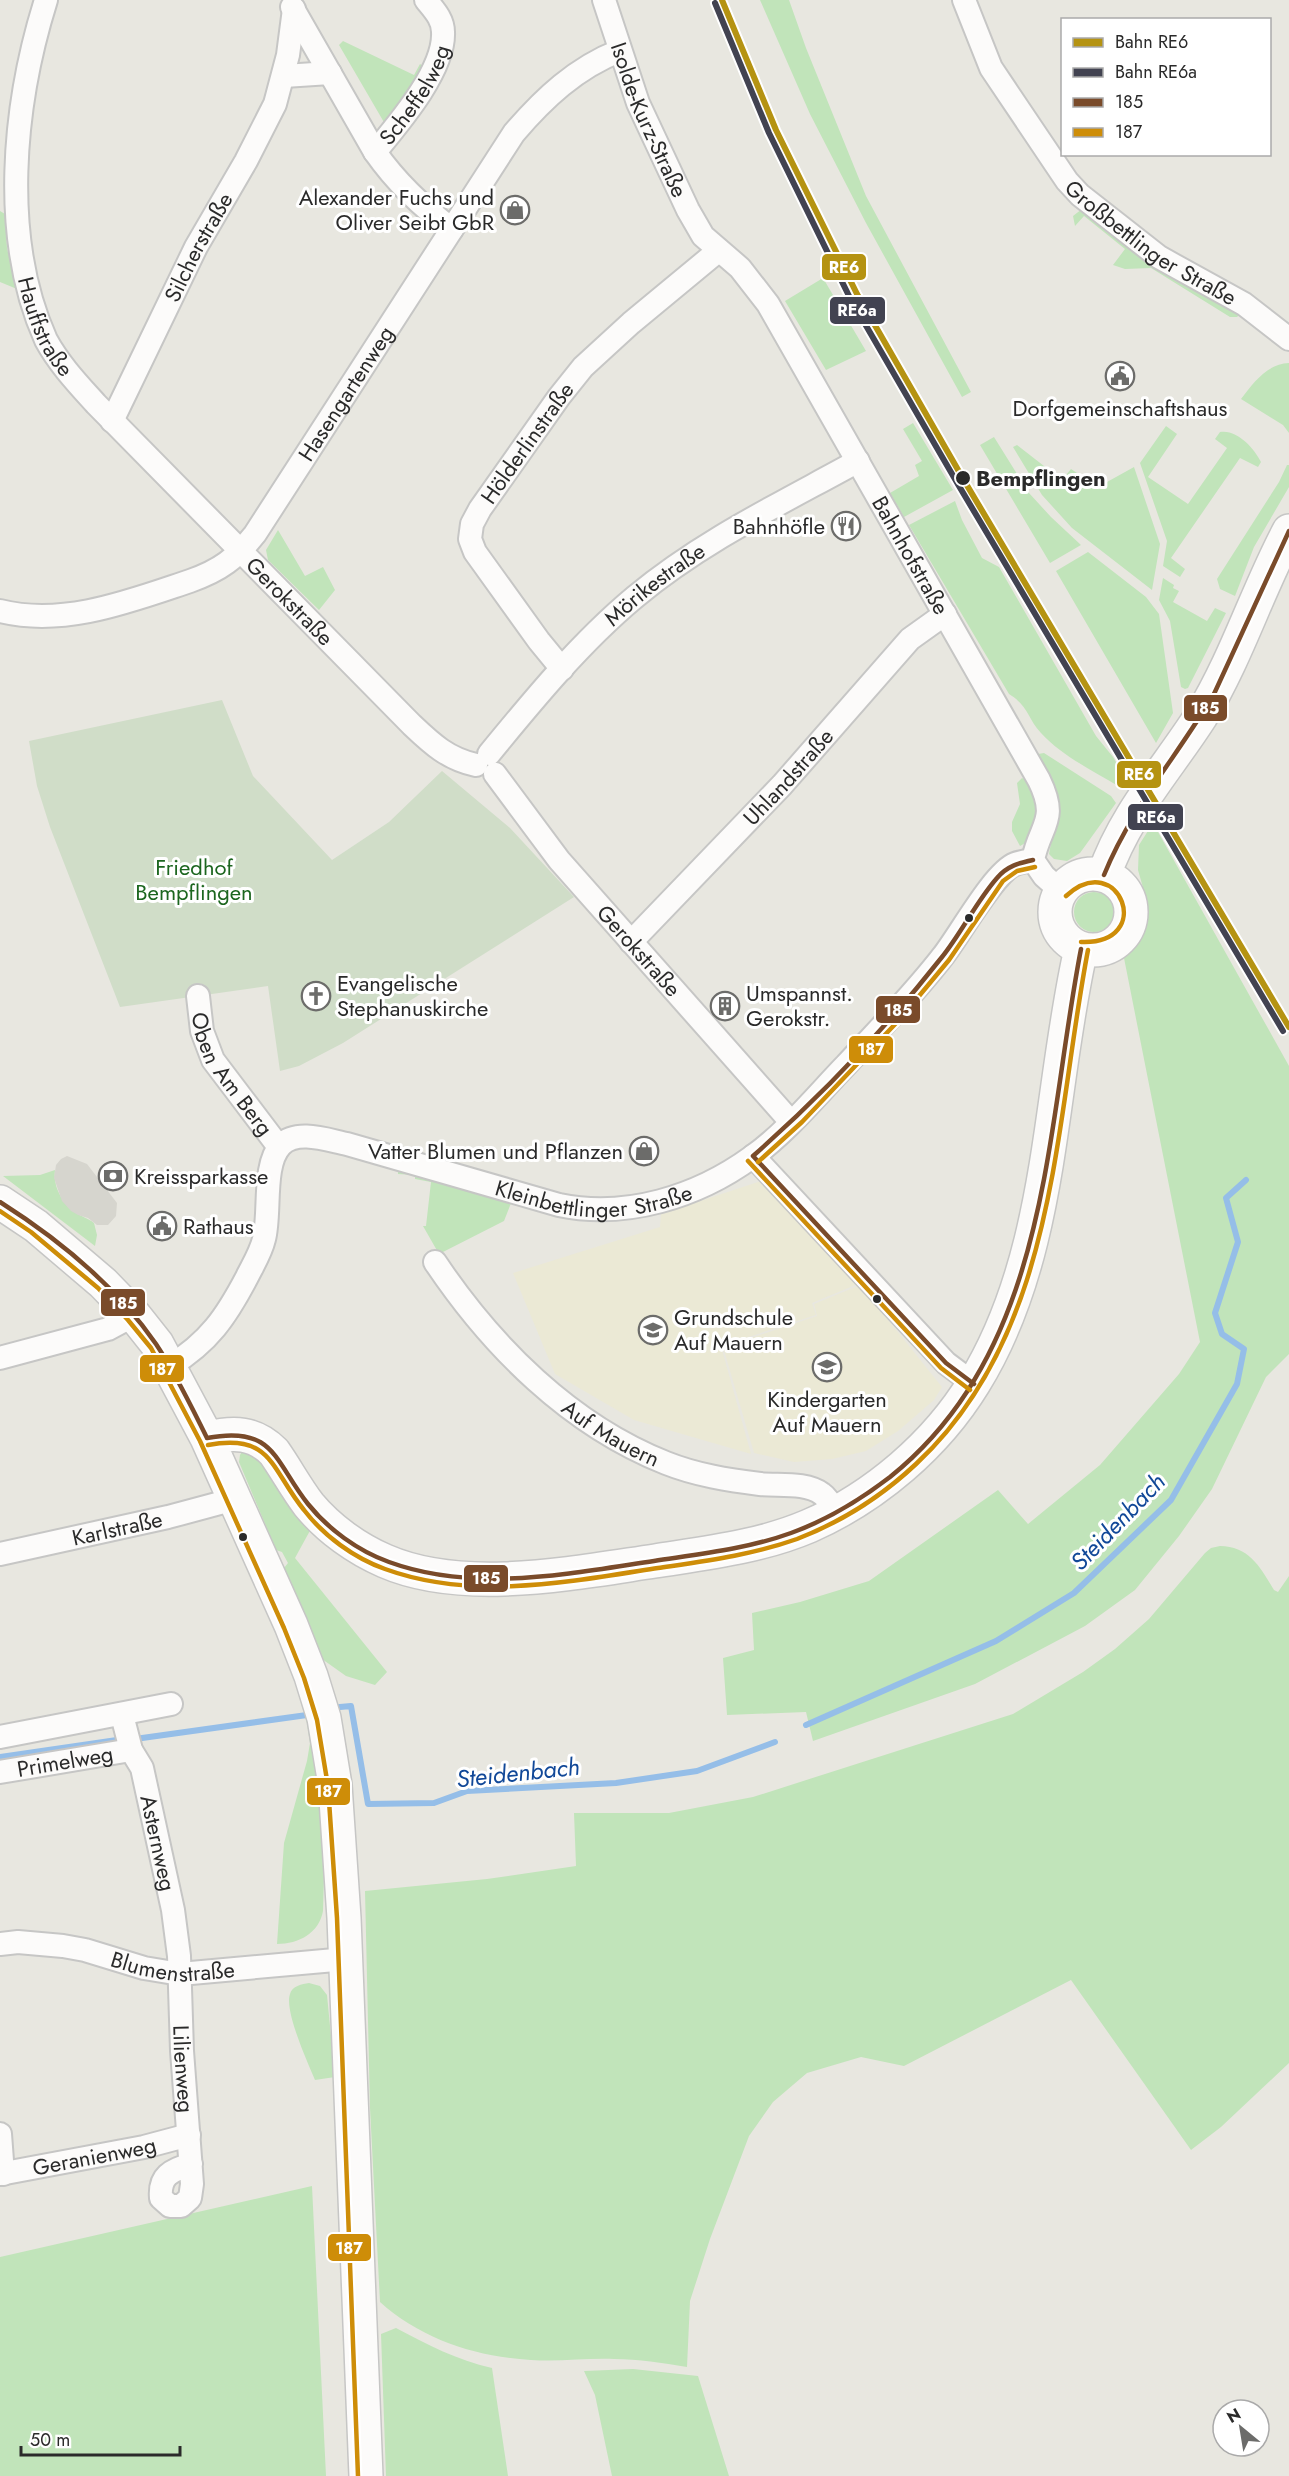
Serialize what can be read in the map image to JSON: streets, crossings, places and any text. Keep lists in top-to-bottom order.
{
  "streets": {
    "street": [
      "Scheffelweg",
      "Isolde-Kurz-Straße",
      "Großbettlinger Straße",
      "Silcherstraße",
      "Hauffstraße",
      "Hasengartenweg",
      "Hölderlinstraße",
      "Bahnhofstraße",
      "Mörikestraße",
      "Gerokstraße",
      "Uhlandstraße",
      "Oben Am Berg",
      "Kleinbettlinger Straße",
      "Auf Mauern",
      "Karlstraße",
      "Primelweg",
      "Asternweg",
      "Blumenstraße",
      "Lilienweg",
      "Geranienweg"
    ]
  },
  "crossings": [
    ["Isolde-Kurz-Straße", "Hasengartenweg"],
    ["Isolde-Kurz-Straße", "Hölderlinstraße"],
    ["Isolde-Kurz-Straße", "Bahnhofstraße"],
    ["Silcherstraße", "Hauffstraße"],
    ["Hauffstraße", "Hasengartenweg"],
    ["Hauffstraße", "Gerokstraße"],
    ["Hasengartenweg", "Gerokstraße"],
    ["Hölderlinstraße", "Bahnhofstraße"],
    ["Hölderlinstraße", "Mörikestraße"],
    ["Bahnhofstraße", "Mörikestraße"],
    ["Bahnhofstraße", "Uhlandstraße"],
    ["Bahnhofstraße", "Kleinbettlinger Straße"],
    ["Mörikestraße", "Gerokstraße"],
    ["Gerokstraße", "Uhlandstraße"],
    ["Gerokstraße", "Kleinbettlinger Straße"],
    ["Oben Am Berg", "Kleinbettlinger Straße"],
    ["Primelweg", "Asternweg"],
    ["Asternweg", "Blumenstraße"],
    ["Asternweg", "Lilienweg"],
    ["Blumenstraße", "Lilienweg"],
    ["Lilienweg", "Geranienweg"]
  ],
  "water": ["Steidenbach"],
  "parks": ["Friedhof Bempflingen"],
  "places": {
    "shop": ["Alexander Fuchs und Oliver Seibt GbR", "Vatter Blumen und Pflanzen"],
    "public building": ["Dorfgemeinschaftshaus", "Rathaus"],
    "other": ["Bempflingen"],
    "restaurant": ["Bahnhöfle"],
    "church": ["Evangelische Stephanuskirche"],
    "building": ["Umspannst. Gerokstr."],
    "bank": ["Kreissparkasse"],
    "school or university": ["Grundschule Auf Mauern", "Kindergarten Auf Mauern"]
  },
  "lines": [
    "rail line RE6",
    "rail line RE6a",
    "transit line 185",
    "transit line 187"
  ],
  "legend": [
    "Bahn RE6",
    "Bahn RE6a",
    "185",
    "187"
  ],
  "scale_bar": "50 m",
  "north": "top left"
}
